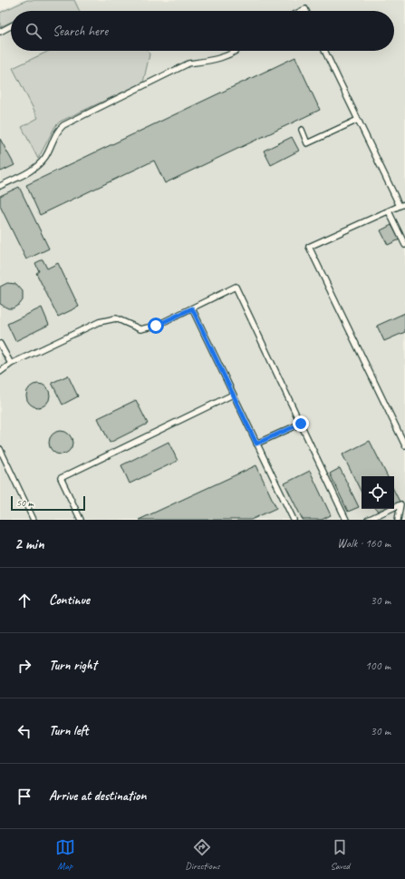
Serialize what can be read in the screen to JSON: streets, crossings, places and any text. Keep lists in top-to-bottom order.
{
  "scale_bar": "50 m",
  "page": {
    "search": "Search here",
    "scale": "50 m",
    "heading": ["2 min", "Walk · 160 m"],
    "list": [
      ["Continue", "30 m"],
      ["Turn right", "100 m"],
      ["Turn left", "30 m"],
      "Arrive at destination"
    ],
    "nav": ["Map", "Directions", "Saved"]
  }
}
